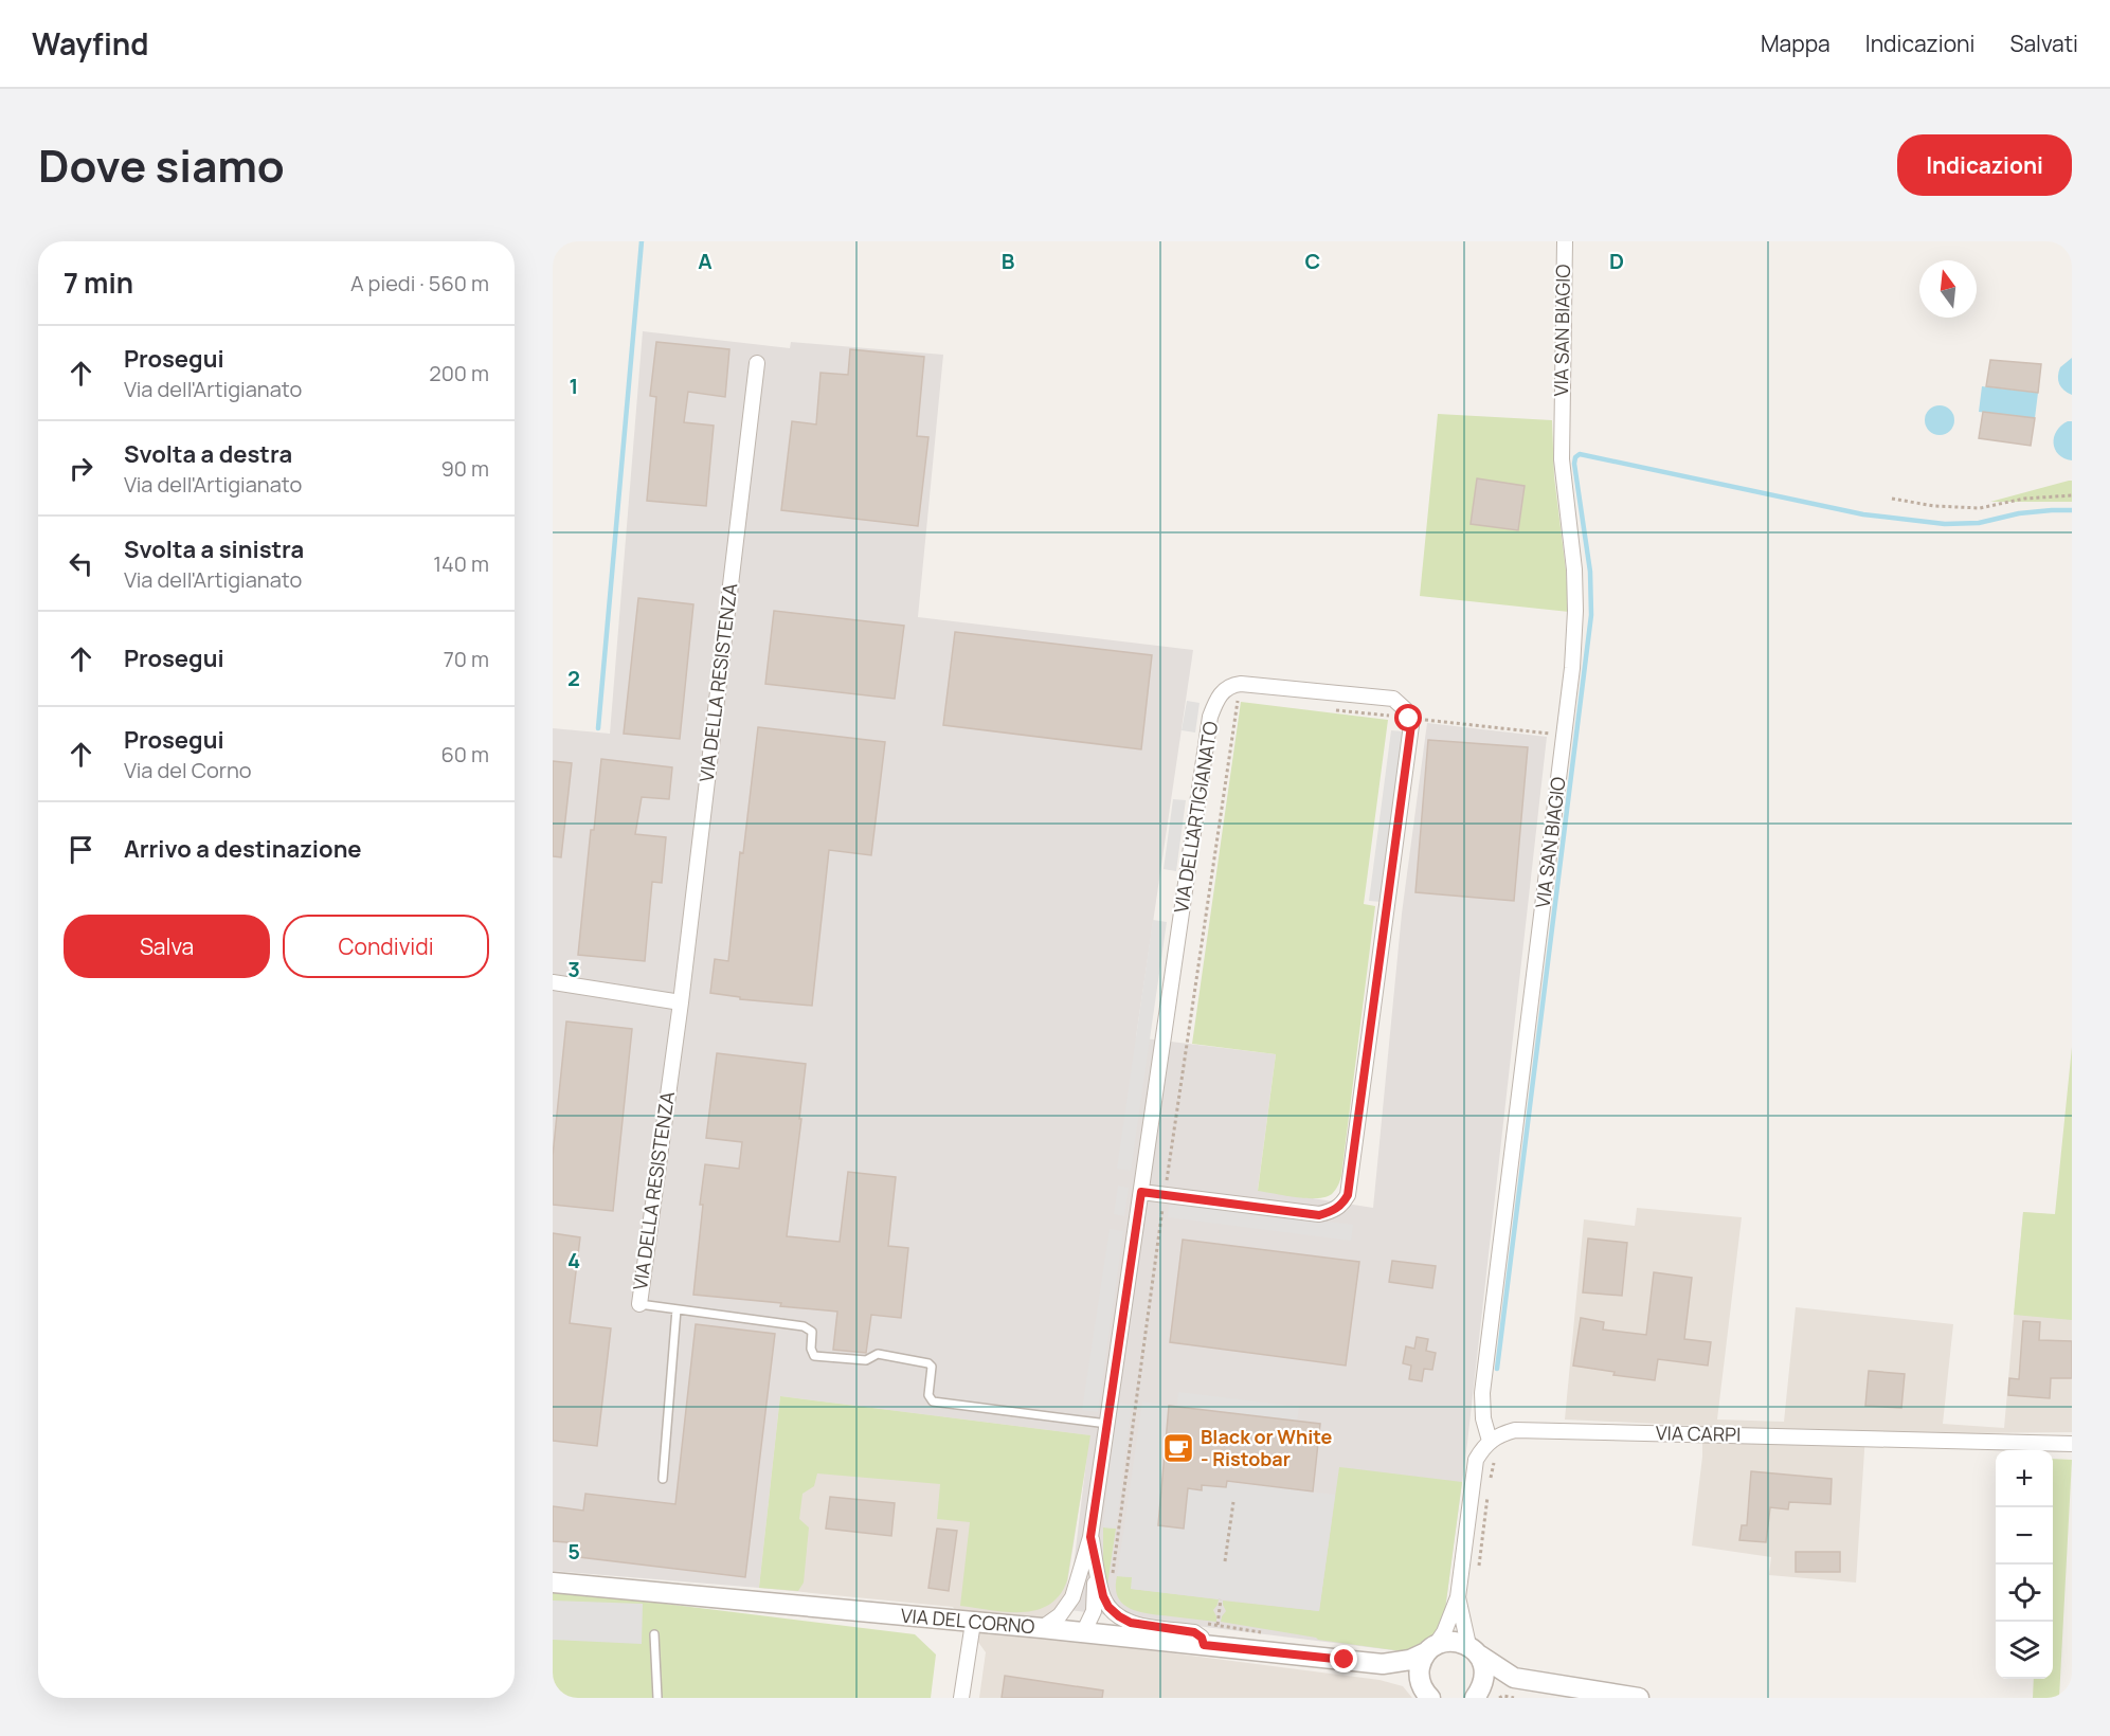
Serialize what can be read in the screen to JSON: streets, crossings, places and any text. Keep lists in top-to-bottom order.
{
  "streets": {
    "street": [
      "VIA SAN BIAGIO",
      "VIA DELLA RESISTENZA",
      "VIA DELL'ARTIGIANATO",
      "VIA CARPI",
      "VIA DEL CORNO"
    ]
  },
  "crossings": [
    ["VIA SAN BIAGIO", "VIA CARPI"],
    ["VIA DELL'ARTIGIANATO", "VIA DEL CORNO"]
  ],
  "places": {
    "cafe": ["Black or White - Ristobar"]
  },
  "north": "top",
  "page": {
    "header": "Wayfind",
    "nav": ["Mappa", "Indicazioni", "Salvati"],
    "title": "Dove siamo",
    "buttons": [
      "Indicazioni",
      ["Salva", "Condividi"]
    ],
    "heading": ["7 min", "A piedi · 560 m"],
    "list": [
      ["Prosegui", "Via dell'Artigianato", "200 m"],
      ["Svolta a destra", "Via dell'Artigianato", "90 m"],
      ["Svolta a sinistra", "Via dell'Artigianato", "140 m"],
      ["Prosegui", "70 m"],
      ["Prosegui", "Via del Corno", "60 m"],
      "Arrivo a destinazione"
    ],
    "map_buttons": ["+", "−"]
  },
  "grid": {
    "columns": [
      "A",
      "B",
      "C",
      "D"
    ],
    "rows": [
      "1",
      "2",
      "3",
      "4",
      "5"
    ]
  }
}
